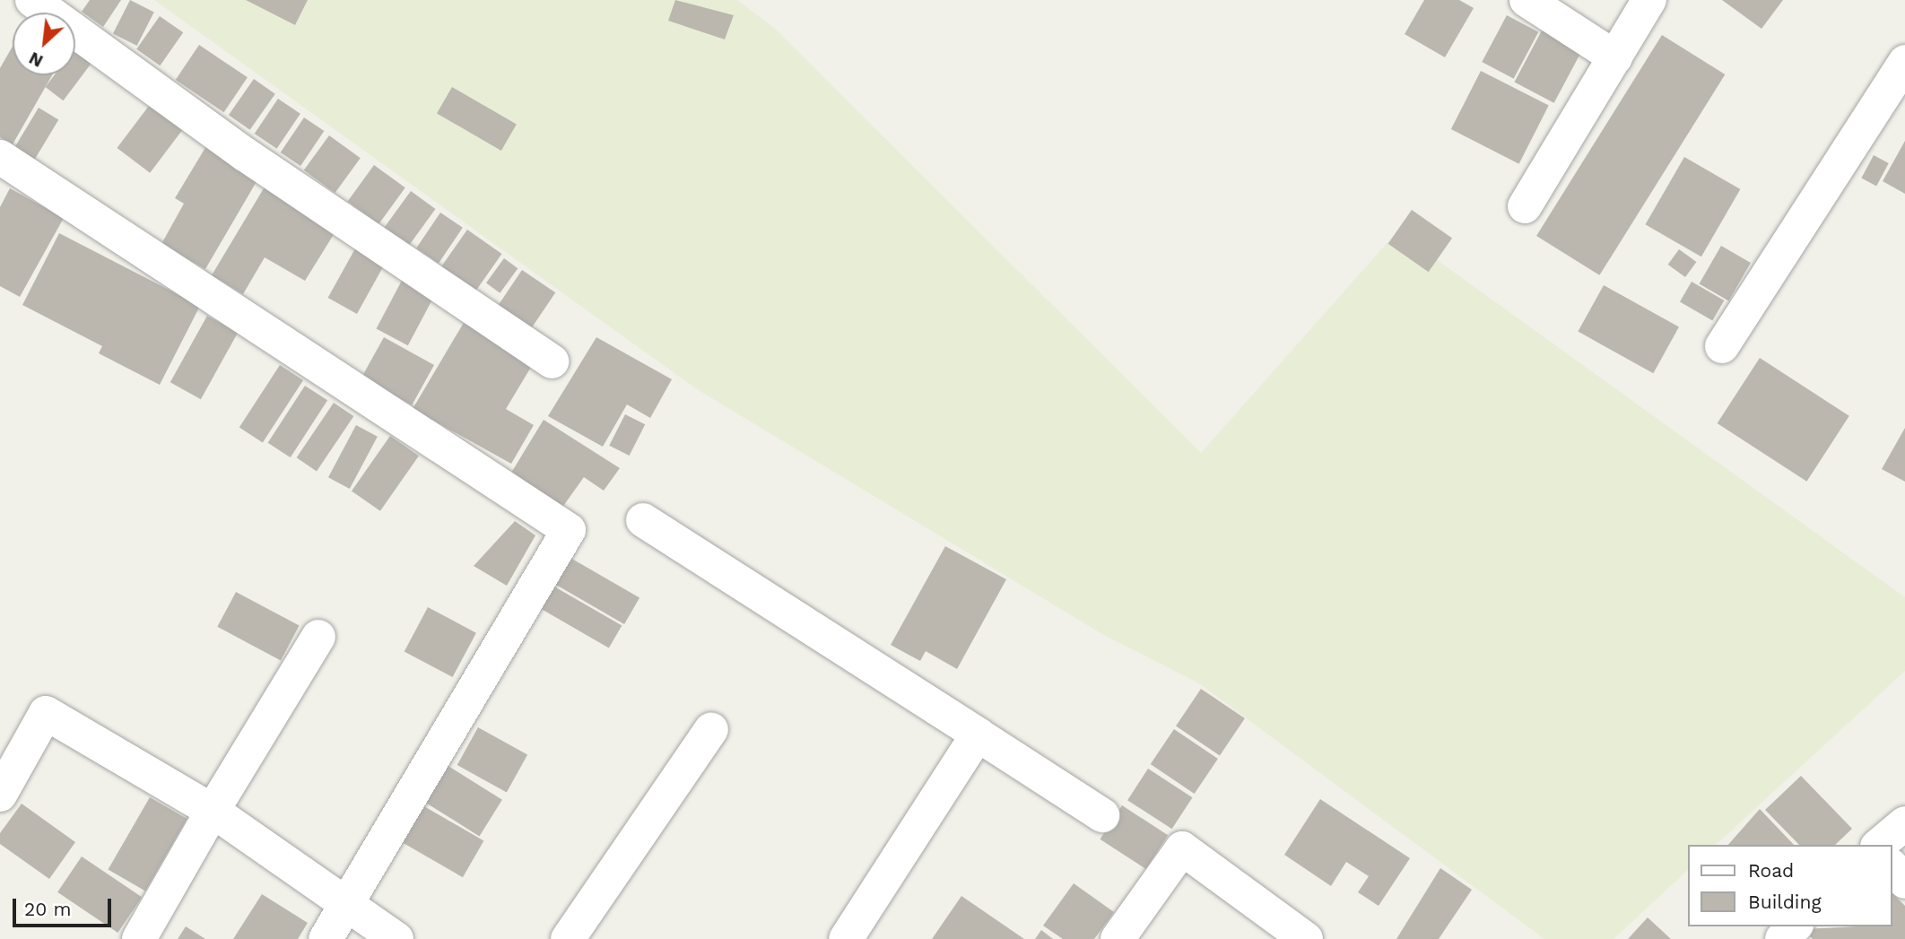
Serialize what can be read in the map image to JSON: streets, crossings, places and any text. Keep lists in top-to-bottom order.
{
  "legend": ["Road", "Building"],
  "scale_bar": "20 m",
  "north": "bottom left"
}
